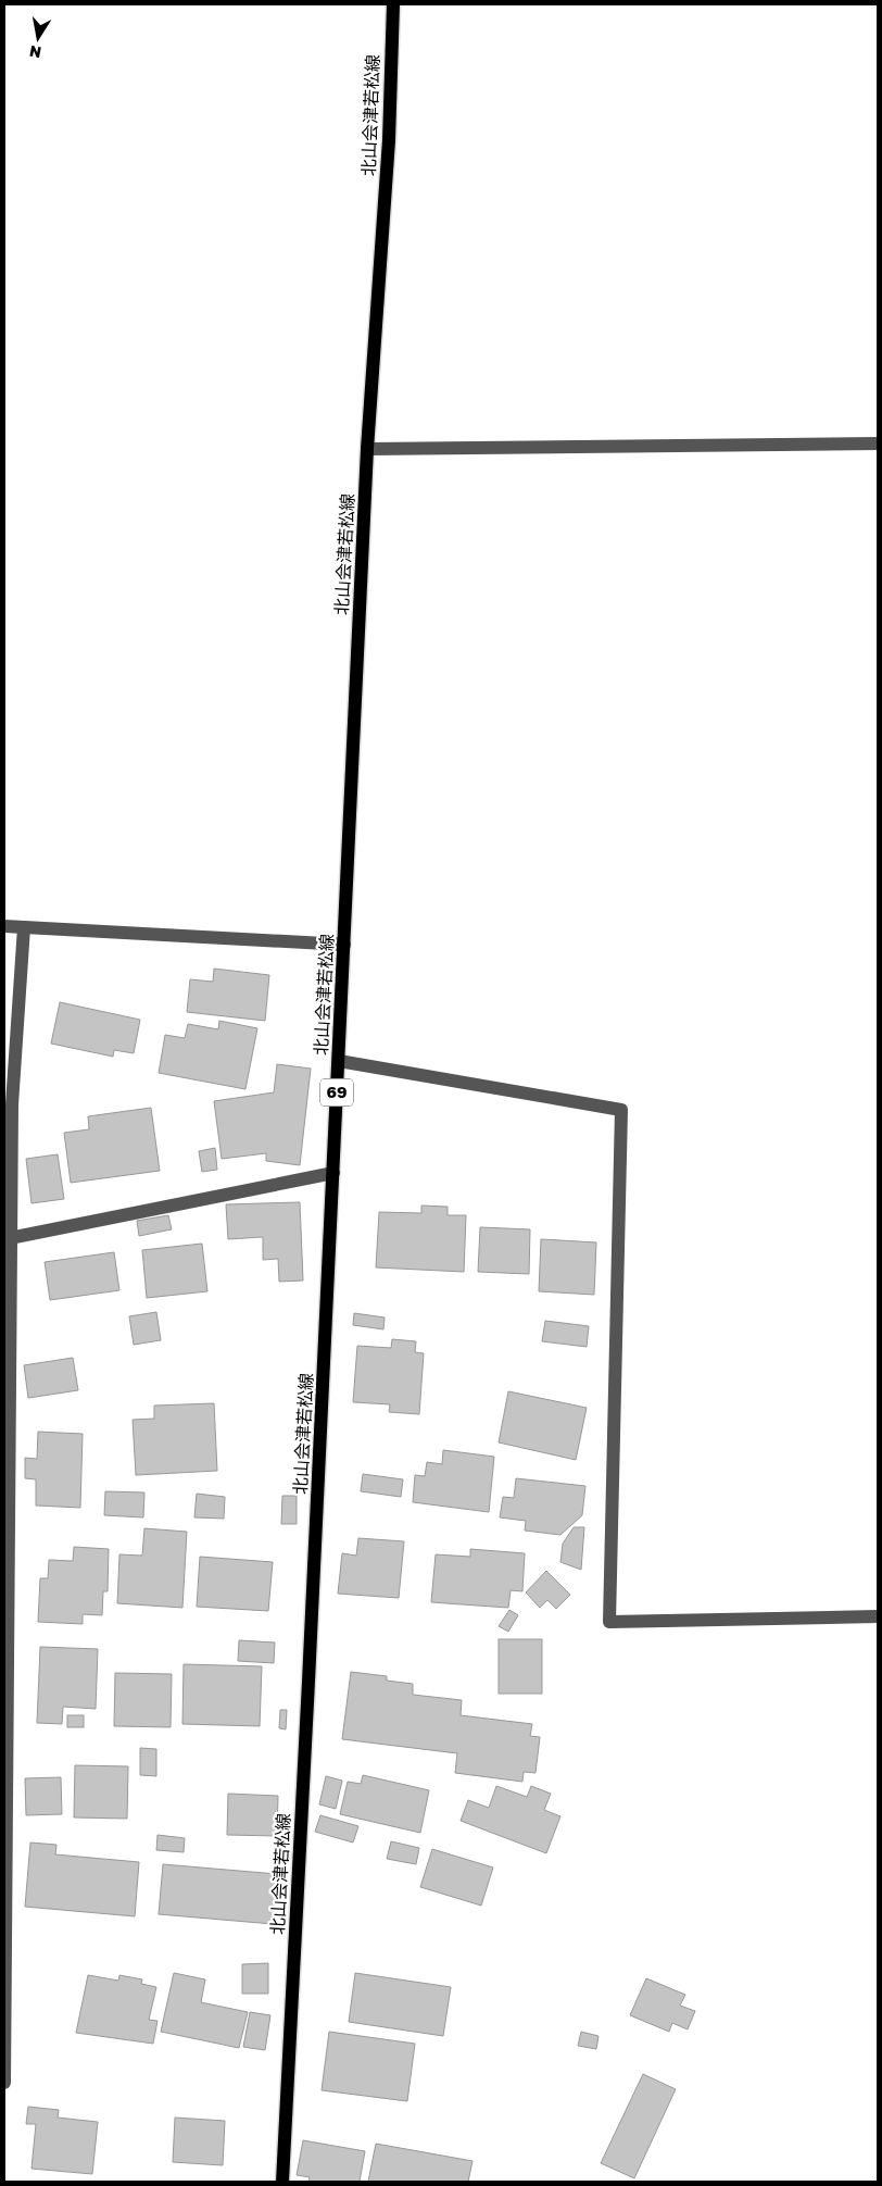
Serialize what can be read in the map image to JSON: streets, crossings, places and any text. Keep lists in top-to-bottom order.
{
  "streets": {
    "main road": ["北山会津若松線", "69"]
  },
  "north": "bottom"
}
